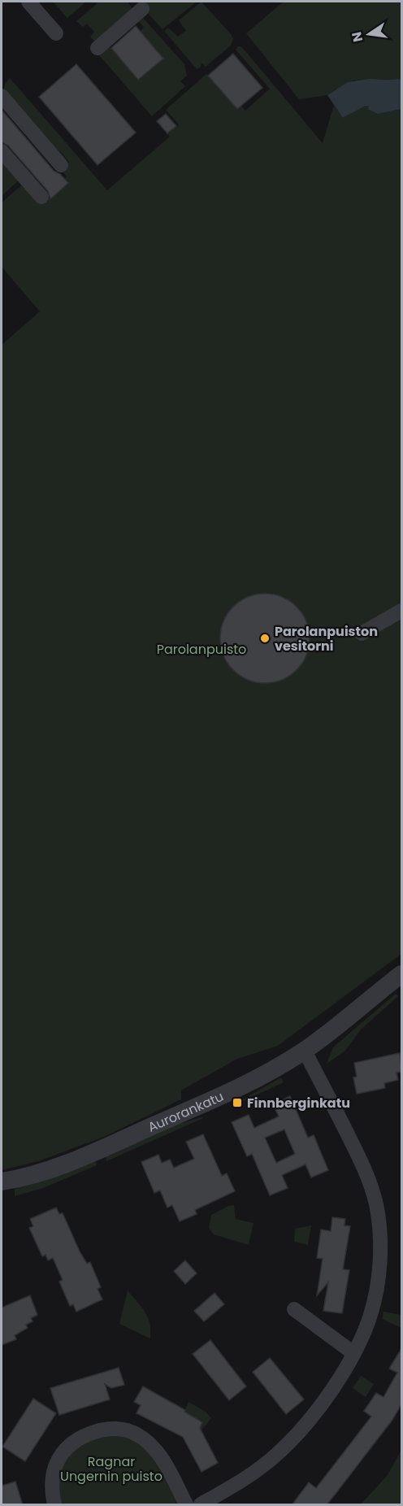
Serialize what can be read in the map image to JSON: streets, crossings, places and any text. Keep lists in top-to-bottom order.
{
  "streets": {
    "street": ["Aurorankatu"]
  },
  "parks": ["Parolanpuisto", "Ragnar Ungernin puisto"],
  "places": {
    "other": ["Parolanpuiston vesitorni"],
    "transit": ["Finnberginkatu"]
  },
  "north": "left"
}
